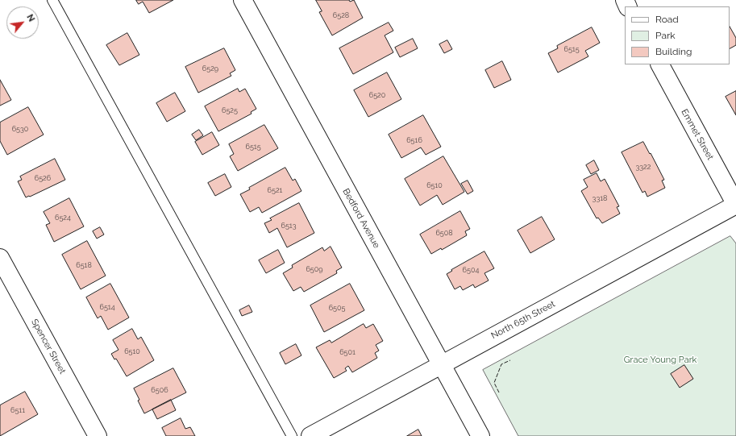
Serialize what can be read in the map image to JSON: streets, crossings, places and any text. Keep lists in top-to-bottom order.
{
  "streets": {
    "street": [
      "Emmet Street",
      "Bedford Avenue",
      "North 65th Street",
      "Spencer Street"
    ]
  },
  "crossings": [
    ["Emmet Street", "North 65th Street"],
    ["Bedford Avenue", "North 65th Street"]
  ],
  "parks": ["Grace Young Park"],
  "house_numbers": [
    "6528",
    "6515",
    "6529",
    "6520",
    "6525",
    "6530",
    "6516",
    "6515",
    "3322",
    "6526",
    "6510",
    "6521",
    "3318",
    "6524",
    "6513",
    "6508",
    "6518",
    "6509",
    "6504",
    "6514",
    "6505",
    "6510",
    "6501",
    "6506",
    "6511"
  ],
  "legend": ["Road", "Park", "Building"],
  "north": "top right"
}
